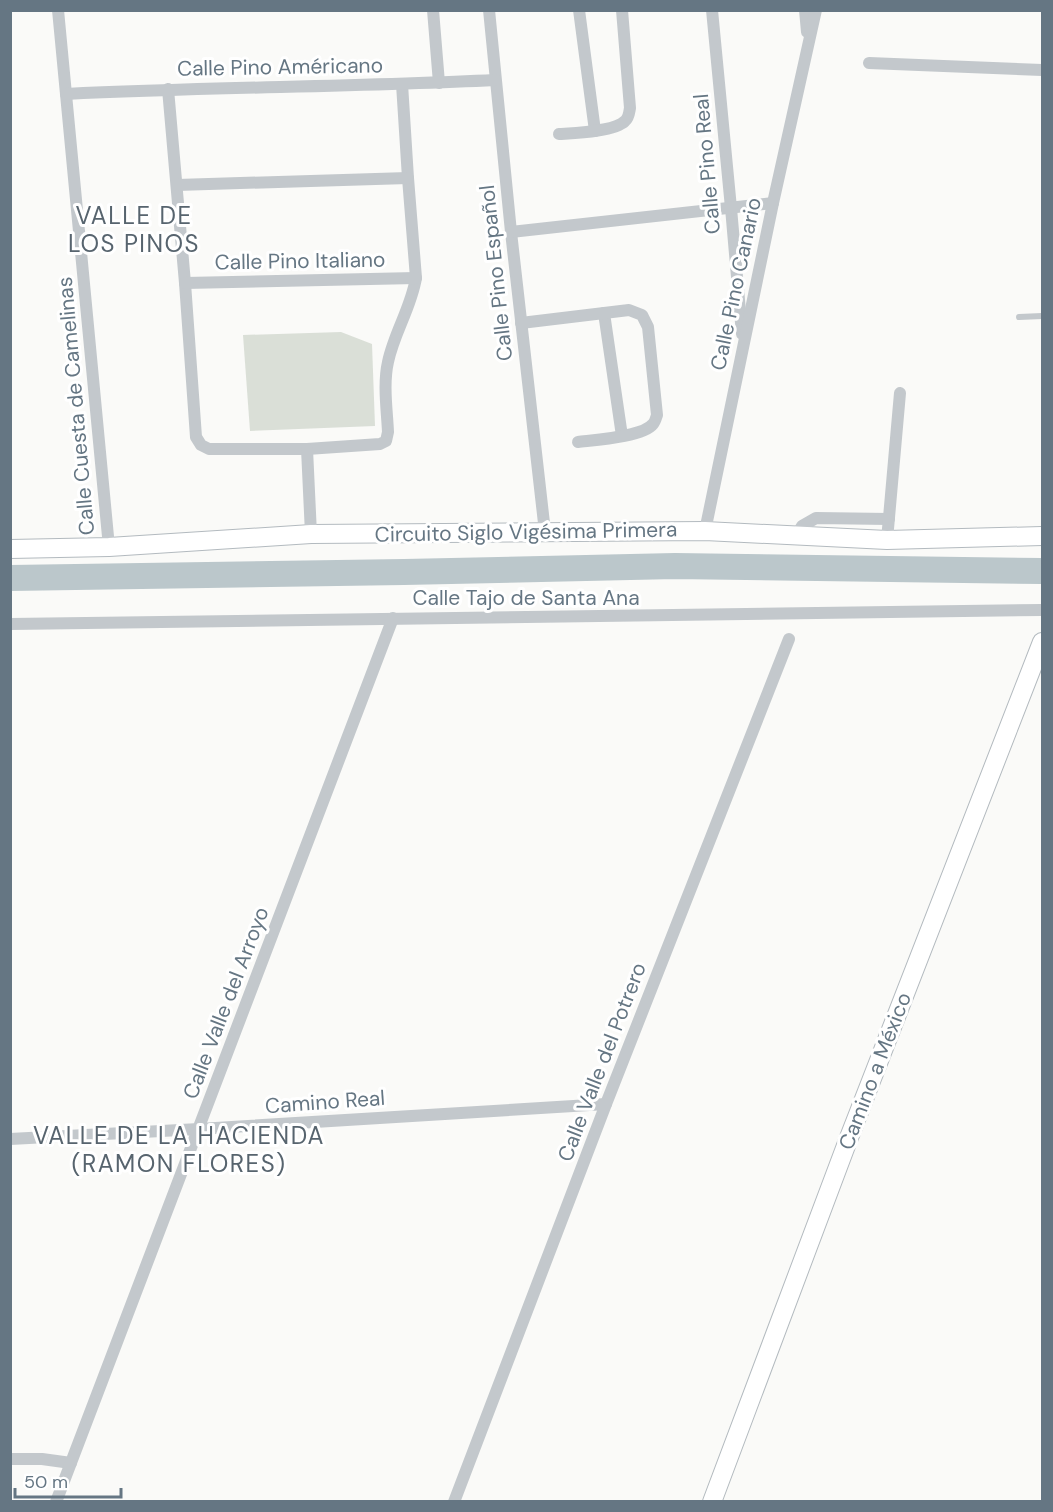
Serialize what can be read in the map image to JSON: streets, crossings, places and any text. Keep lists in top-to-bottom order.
{
  "streets": {
    "main road": ["Circuito Siglo Vigésima Primera", "Camino a México"],
    "street": [
      "Calle Pino Américano",
      "Calle Pino Real",
      "Calle Pino Italiano",
      "Calle Pino Español",
      "Calle Pino Canario",
      "Calle Cuesta de Camelinas",
      "Calle Tajo de Santa Ana",
      "Calle Valle del Arroyo",
      "Calle Valle del Potrero",
      "Camino Real"
    ]
  },
  "crossings": [
    ["Calle Pino Américano", "Calle Pino Español"],
    ["Calle Pino Américano", "Calle Cuesta de Camelinas"],
    ["Calle Pino Real", "Calle Pino Canario"],
    ["Calle Pino Español", "Circuito Siglo Vigésima Primera"],
    ["Calle Pino Canario", "Circuito Siglo Vigésima Primera"],
    ["Calle Cuesta de Camelinas", "Circuito Siglo Vigésima Primera"],
    ["Calle Tajo de Santa Ana", "Calle Valle del Arroyo"],
    ["Calle Valle del Arroyo", "Camino Real"],
    ["Calle Valle del Potrero", "Camino Real"]
  ],
  "districts": ["VALLE DE LOS PINOS", "VALLE DE LA HACIENDA (RAMON FLORES)"],
  "scale_bar": "50 m"
}
